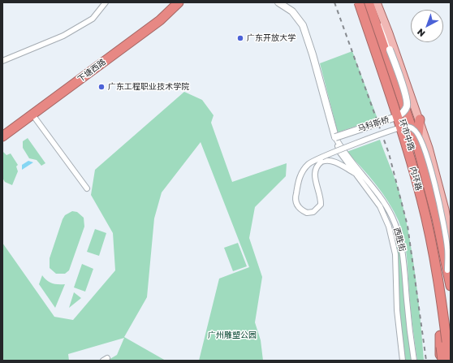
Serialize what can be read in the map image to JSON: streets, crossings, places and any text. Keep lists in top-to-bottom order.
{
  "streets": {
    "highway": ["下塘西路", "环市中路", "内环路"],
    "street": ["马科斯桥", "西胜街"]
  },
  "crossings": [
    ["马科斯桥", "西胜街"]
  ],
  "parks": ["广州雕塑公园"],
  "places": ["广东开放大学", "广东工程职业技术学院"],
  "north": "bottom left"
}
